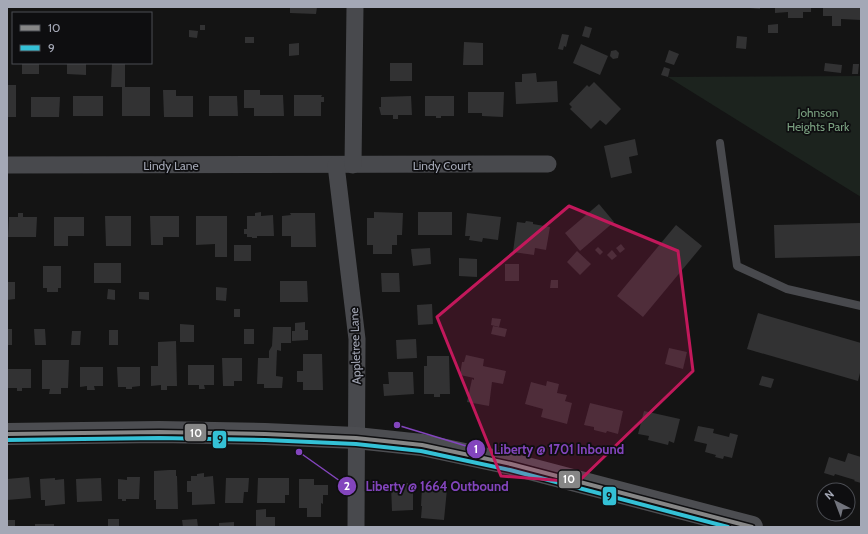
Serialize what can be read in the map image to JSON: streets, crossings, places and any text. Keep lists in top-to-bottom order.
{
  "streets": {
    "street": ["Lindy Lane", "Lindy Court", "Appletree Lane"]
  },
  "crossings": [
    ["Lindy Lane", "Lindy Court"],
    ["Lindy Lane", "Appletree Lane"],
    ["Lindy Court", "Appletree Lane"]
  ],
  "parks": ["Johnson Heights Park"],
  "places": ["Liberty @ 1701 Inbound", "Liberty @ 1664 Outbound"],
  "lines": ["transit line 10", "transit line 9"],
  "legend": ["10", "9"],
  "north": "top left"
}
